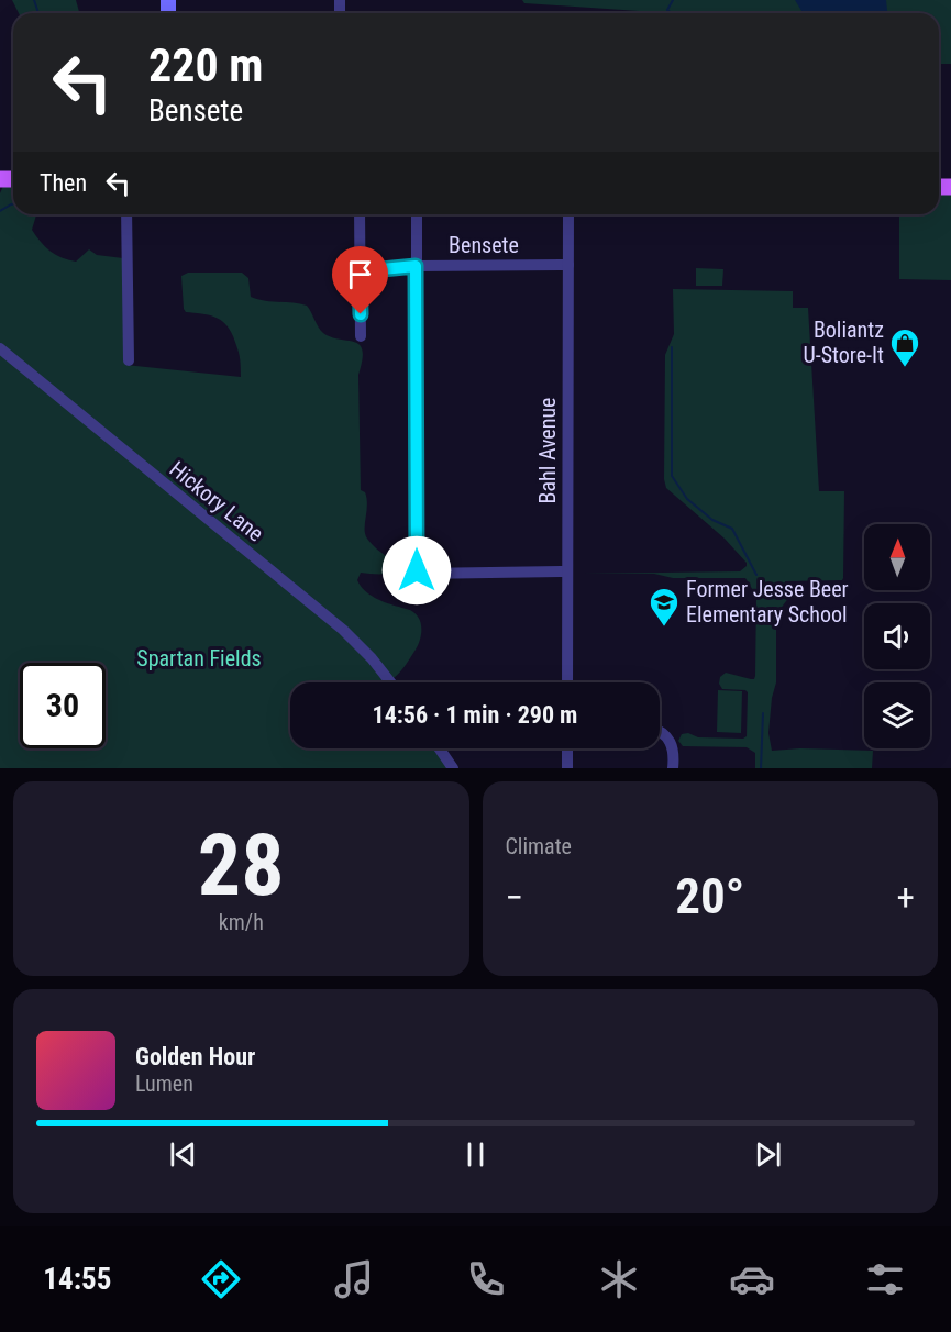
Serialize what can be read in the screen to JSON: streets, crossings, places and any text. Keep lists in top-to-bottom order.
{
  "streets": {
    "street": ["Bensete", "Bahl Avenue", "Hickory Lane"]
  },
  "crossings": [
    ["Bensete", "Bahl Avenue"]
  ],
  "parks": ["Spartan Fields"],
  "places": {
    "shop": ["Boliantz U-Store-It"],
    "school or university": ["Former Jesse Beer Elementary School"]
  },
  "north": "top",
  "page": {
    "turn": ["220 m", "Bensete"],
    "then": "Then",
    "limit": "30",
    "trip": "14:56 · 1 min · 290 m",
    "tile": [
      ["28", "km/h"],
      "Climate"
    ],
    "heat": ["−", "20°", "+"],
    "song": ["Golden Hour", "Lumen"],
    "tabs": "14:55"
  }
}
